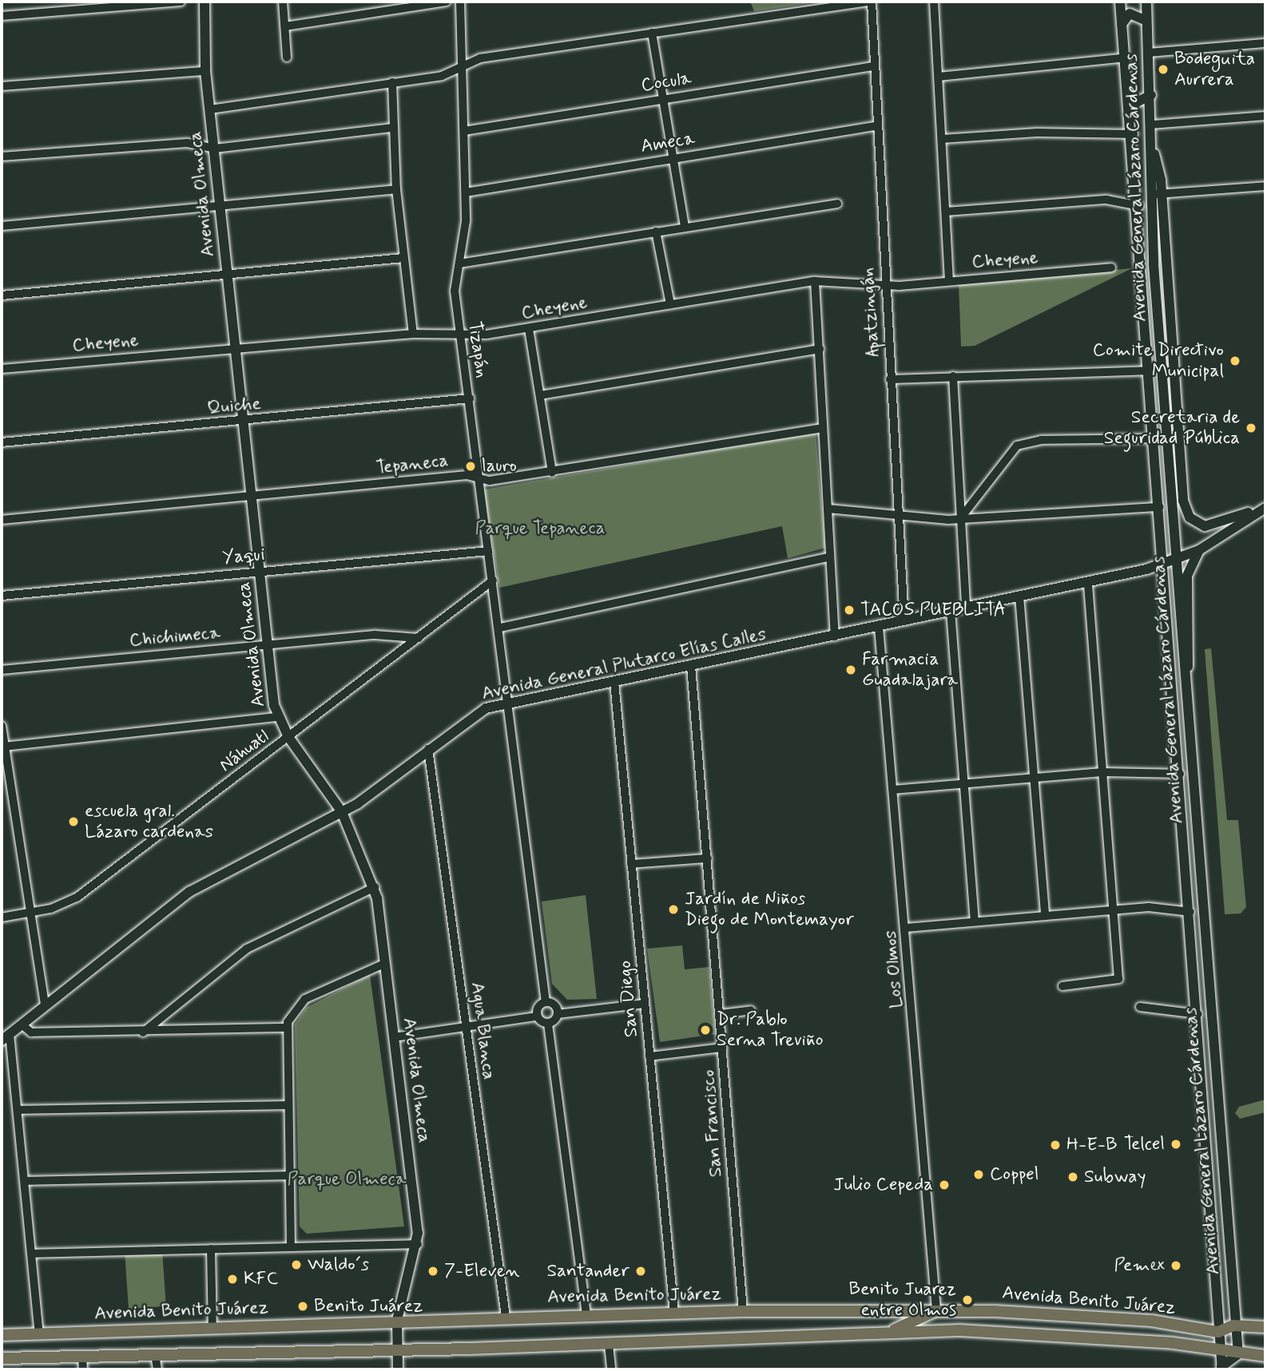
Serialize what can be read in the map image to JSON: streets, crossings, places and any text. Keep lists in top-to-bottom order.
{
  "streets": {
    "main road": ["Avenida Benito Juárez"],
    "street": [
      "Cocula",
      "Ameca",
      "Avenida General Lázaro Cárdenas",
      "Avenida Olmeca",
      "Cheyene",
      "Apatzingán",
      "Tizapán",
      "Quiche",
      "Tepaneca",
      "Yaqui",
      "Chichimeca",
      "Avenida General Plutarco Elías Calles",
      "Náhuatl",
      "Los Olmos",
      "San Diego",
      "Agua Blanca",
      "San Francisco"
    ]
  },
  "crossings": [
    ["Cocula", "Apatzingán"],
    ["Cocula", "Tizapán"],
    ["Ameca", "Apatzingán"],
    ["Ameca", "Tizapán"],
    ["Avenida General Lázaro Cárdenas", "Avenida General Plutarco Elías Calles"],
    ["Avenida General Lázaro Cárdenas", "Avenida Benito Juárez"],
    ["Avenida Olmeca", "Cheyene"],
    ["Avenida Olmeca", "Quiche"],
    ["Avenida Olmeca", "Tepaneca"],
    ["Avenida Olmeca", "Yaqui"],
    ["Avenida Olmeca", "Chichimeca"],
    ["Avenida Olmeca", "Avenida General Plutarco Elías Calles"],
    ["Avenida Olmeca", "Náhuatl"],
    ["Avenida Olmeca", "Avenida Benito Juárez"],
    ["Cheyene", "Apatzingán"],
    ["Cheyene", "Tizapán"],
    ["Apatzingán", "Avenida General Plutarco Elías Calles"],
    ["Tizapán", "Quiche"],
    ["Tizapán", "Tepaneca"],
    ["Tizapán", "Yaqui"],
    ["Tizapán", "Avenida General Plutarco Elías Calles"],
    ["Tizapán", "Náhuatl"],
    ["Chichimeca", "Náhuatl"],
    ["Avenida General Plutarco Elías Calles", "Los Olmos"],
    ["Avenida General Plutarco Elías Calles", "San Diego"],
    ["Avenida General Plutarco Elías Calles", "Agua Blanca"],
    ["Avenida General Plutarco Elías Calles", "San Francisco"],
    ["Los Olmos", "Avenida Benito Juárez"],
    ["San Diego", "Avenida Benito Juárez"],
    ["Agua Blanca", "Avenida Benito Juárez"],
    ["San Francisco", "Avenida Benito Juárez"]
  ],
  "parks": ["Parque Tepaneca", "Parque Olmeca"],
  "places": [
    "Bodeguita Aurrera",
    "Comite Directivo Municipal",
    "Secretaria de Seguridad Pública",
    "lauro",
    "TACOS PUEBLITA",
    "Farmacia Guadalajara",
    "escuela gral. Lázaro cardenas",
    "Jardín de Niños Diego de Montemayor",
    "Dr. Pablo Serna Treviño",
    "Telcel",
    "H-E-B",
    "Coppel",
    "Subway",
    "Julio Cepeda",
    "Waldo´s",
    "Pemex",
    "7-Eleven",
    "Santander",
    "KFC",
    "Benito Juarez entre Olmos",
    "Benito Juárez"
  ]
}
